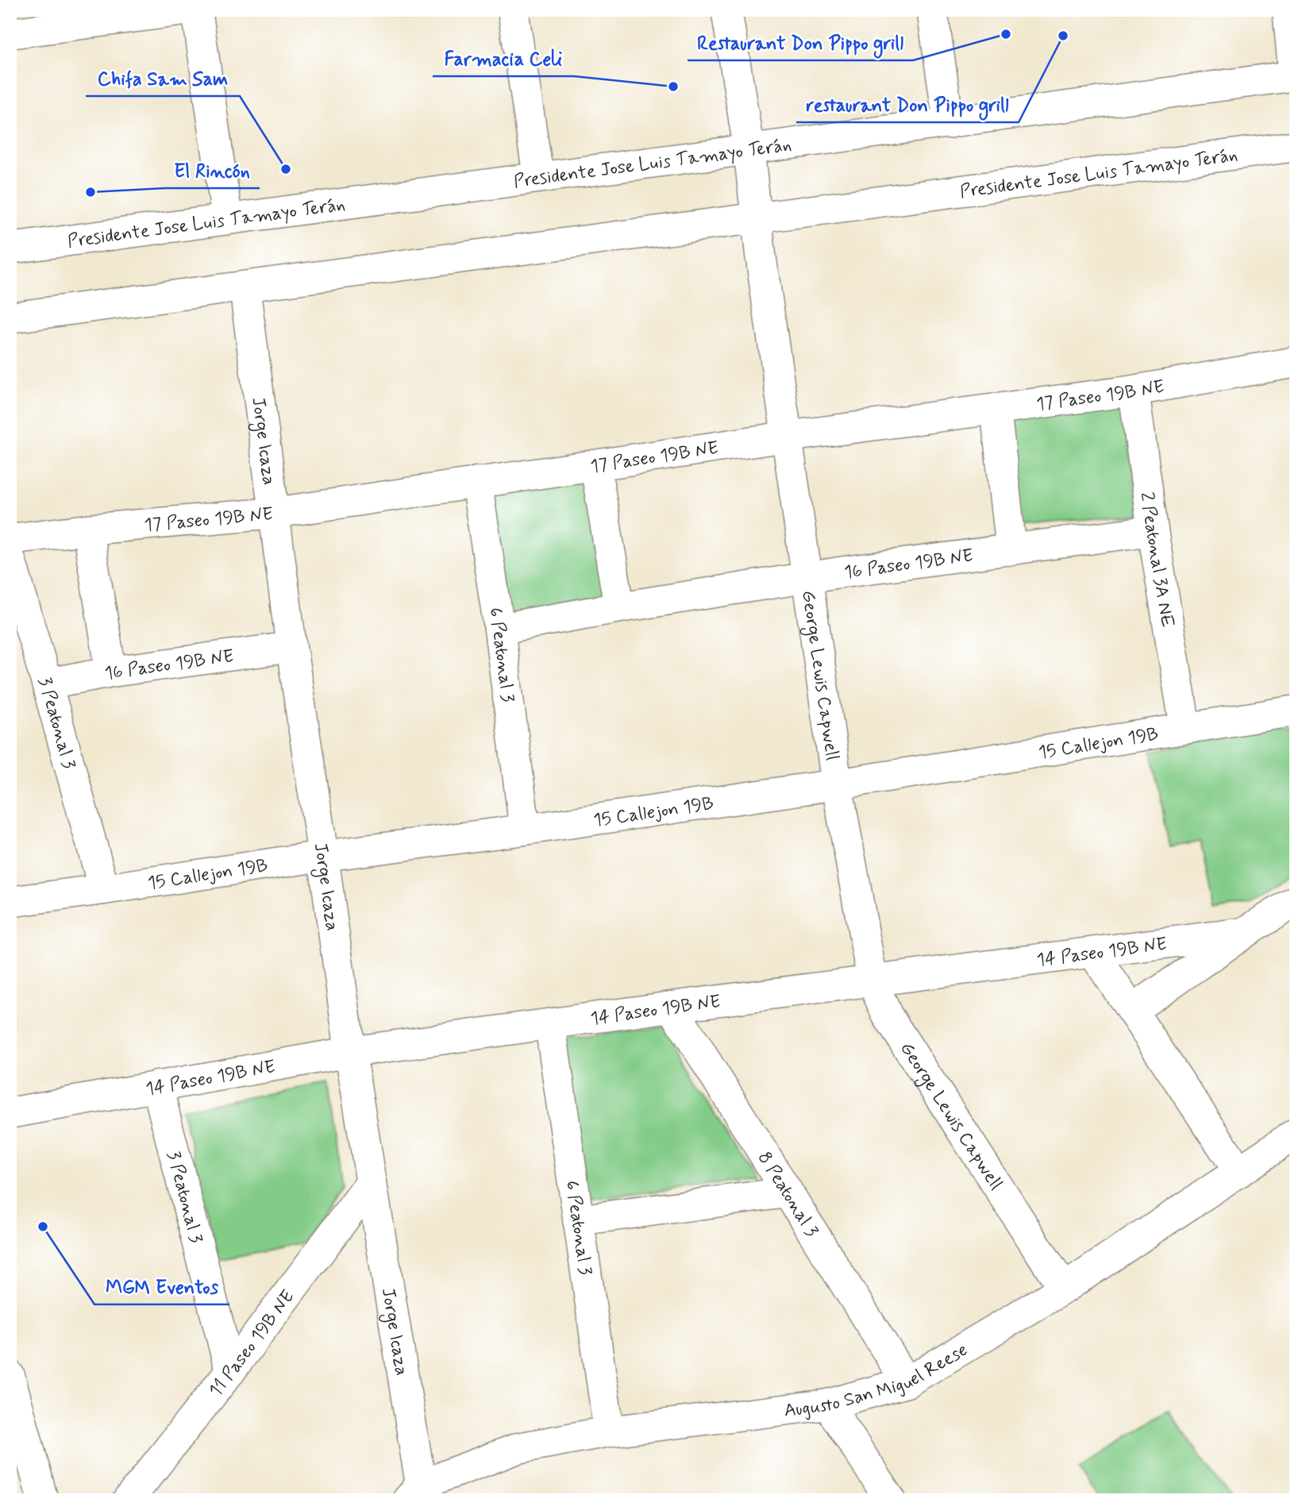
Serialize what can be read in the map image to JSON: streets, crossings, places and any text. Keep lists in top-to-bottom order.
{
  "streets": {
    "street": [
      "Presidente Jose Luis Tamayo Terán",
      "17 Paseo 19B NE",
      "Jorge Icaza",
      "2 Peatonal 3A NE",
      "16 Paseo 19B NE",
      "6 Peatonal 3",
      "George Lewis Capwell",
      "3 Peatonal 3",
      "15 Callejon 19B",
      "14 Paseo 19B NE",
      "8 Peatonal 3",
      "11 Paseo 19B NE",
      "Augusto San Miguel Reese"
    ]
  },
  "crossings": [
    ["Presidente Jose Luis Tamayo Terán", "Jorge Icaza"],
    ["Presidente Jose Luis Tamayo Terán", "George Lewis Capwell"],
    ["17 Paseo 19B NE", "Jorge Icaza"],
    ["17 Paseo 19B NE", "2 Peatonal 3A NE"],
    ["17 Paseo 19B NE", "6 Peatonal 3"],
    ["17 Paseo 19B NE", "George Lewis Capwell"],
    ["Jorge Icaza", "16 Paseo 19B NE"],
    ["Jorge Icaza", "15 Callejon 19B"],
    ["Jorge Icaza", "14 Paseo 19B NE"],
    ["Jorge Icaza", "11 Paseo 19B NE"],
    ["Jorge Icaza", "Augusto San Miguel Reese"],
    ["2 Peatonal 3A NE", "16 Paseo 19B NE"],
    ["2 Peatonal 3A NE", "15 Callejon 19B"],
    ["16 Paseo 19B NE", "6 Peatonal 3"],
    ["16 Paseo 19B NE", "George Lewis Capwell"],
    ["16 Paseo 19B NE", "3 Peatonal 3"],
    ["6 Peatonal 3", "15 Callejon 19B"],
    ["6 Peatonal 3", "14 Paseo 19B NE"],
    ["6 Peatonal 3", "Augusto San Miguel Reese"],
    ["George Lewis Capwell", "15 Callejon 19B"],
    ["George Lewis Capwell", "14 Paseo 19B NE"],
    ["George Lewis Capwell", "Augusto San Miguel Reese"],
    ["3 Peatonal 3", "15 Callejon 19B"],
    ["3 Peatonal 3", "14 Paseo 19B NE"],
    ["3 Peatonal 3", "11 Paseo 19B NE"],
    ["14 Paseo 19B NE", "8 Peatonal 3"],
    ["8 Peatonal 3", "Augusto San Miguel Reese"]
  ],
  "places": [
    "Restaurant Don Pippo grill",
    "restaurant Don Pippo grill",
    "Farmacia Celi",
    "Chifa Sam Sam",
    "El Rincón",
    "MGM Eventos"
  ]
}
